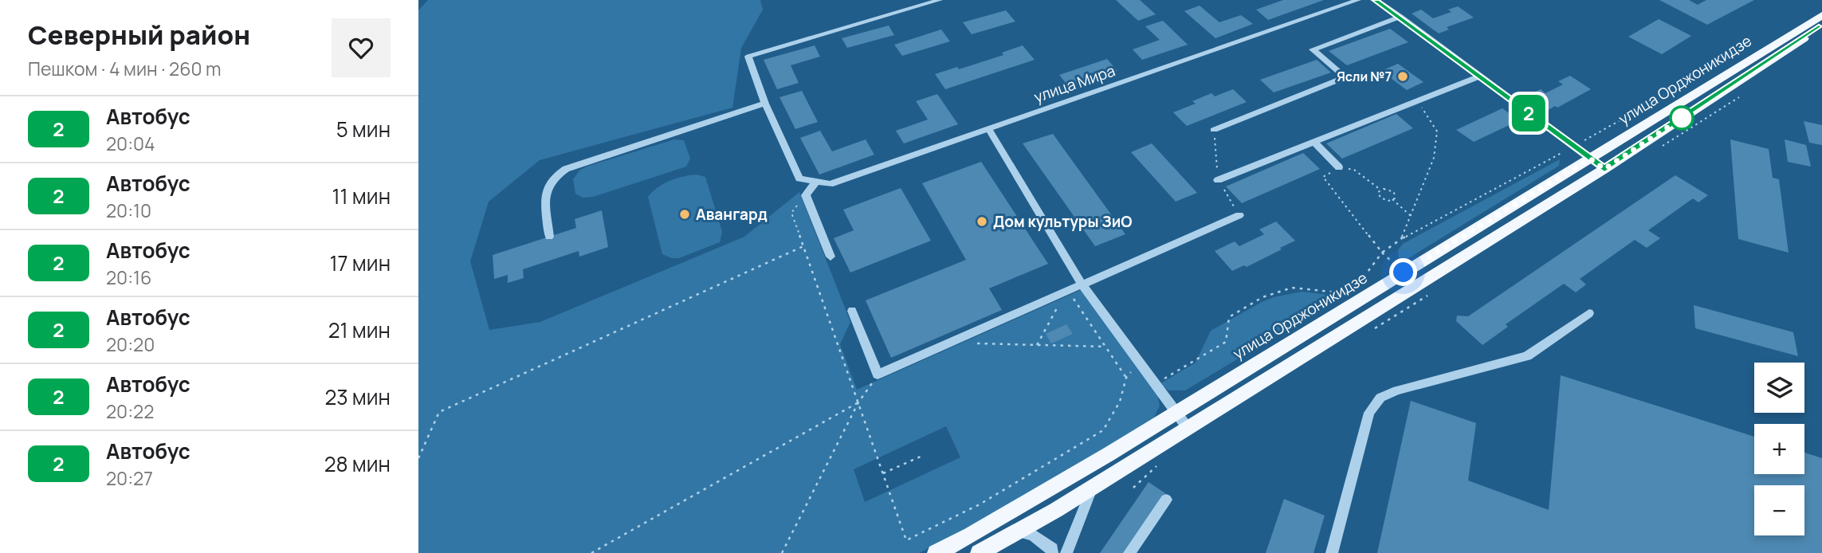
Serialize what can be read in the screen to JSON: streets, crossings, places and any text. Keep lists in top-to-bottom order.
{
  "streets": {
    "main road": ["улица Орджоникидзе"],
    "street": ["улица Мира"]
  },
  "places": ["Ясли №7", "Авангард", "Дом культуры ЗиО"],
  "lines": ["bus line 2"],
  "page": {
    "heading": ["Северный район", "Пешком · 4 мин · 260 m"],
    "on_map": "2",
    "list": [
      {
        "mark": "2",
        "name": "Автобус",
        "note": "20:04",
        "value": "5 мин"
      },
      {
        "mark": "2",
        "name": "Автобус",
        "note": "20:10",
        "value": "11 мин"
      },
      {
        "mark": "2",
        "name": "Автобус",
        "note": "20:16",
        "value": "17 мин"
      },
      {
        "mark": "2",
        "name": "Автобус",
        "note": "20:20",
        "value": "21 мин"
      },
      {
        "mark": "2",
        "name": "Автобус",
        "note": "20:22",
        "value": "23 мин"
      },
      {
        "mark": "2",
        "name": "Автобус",
        "note": "20:27",
        "value": "28 мин"
      }
    ],
    "map_buttons": ["+", "−"]
  }
}
